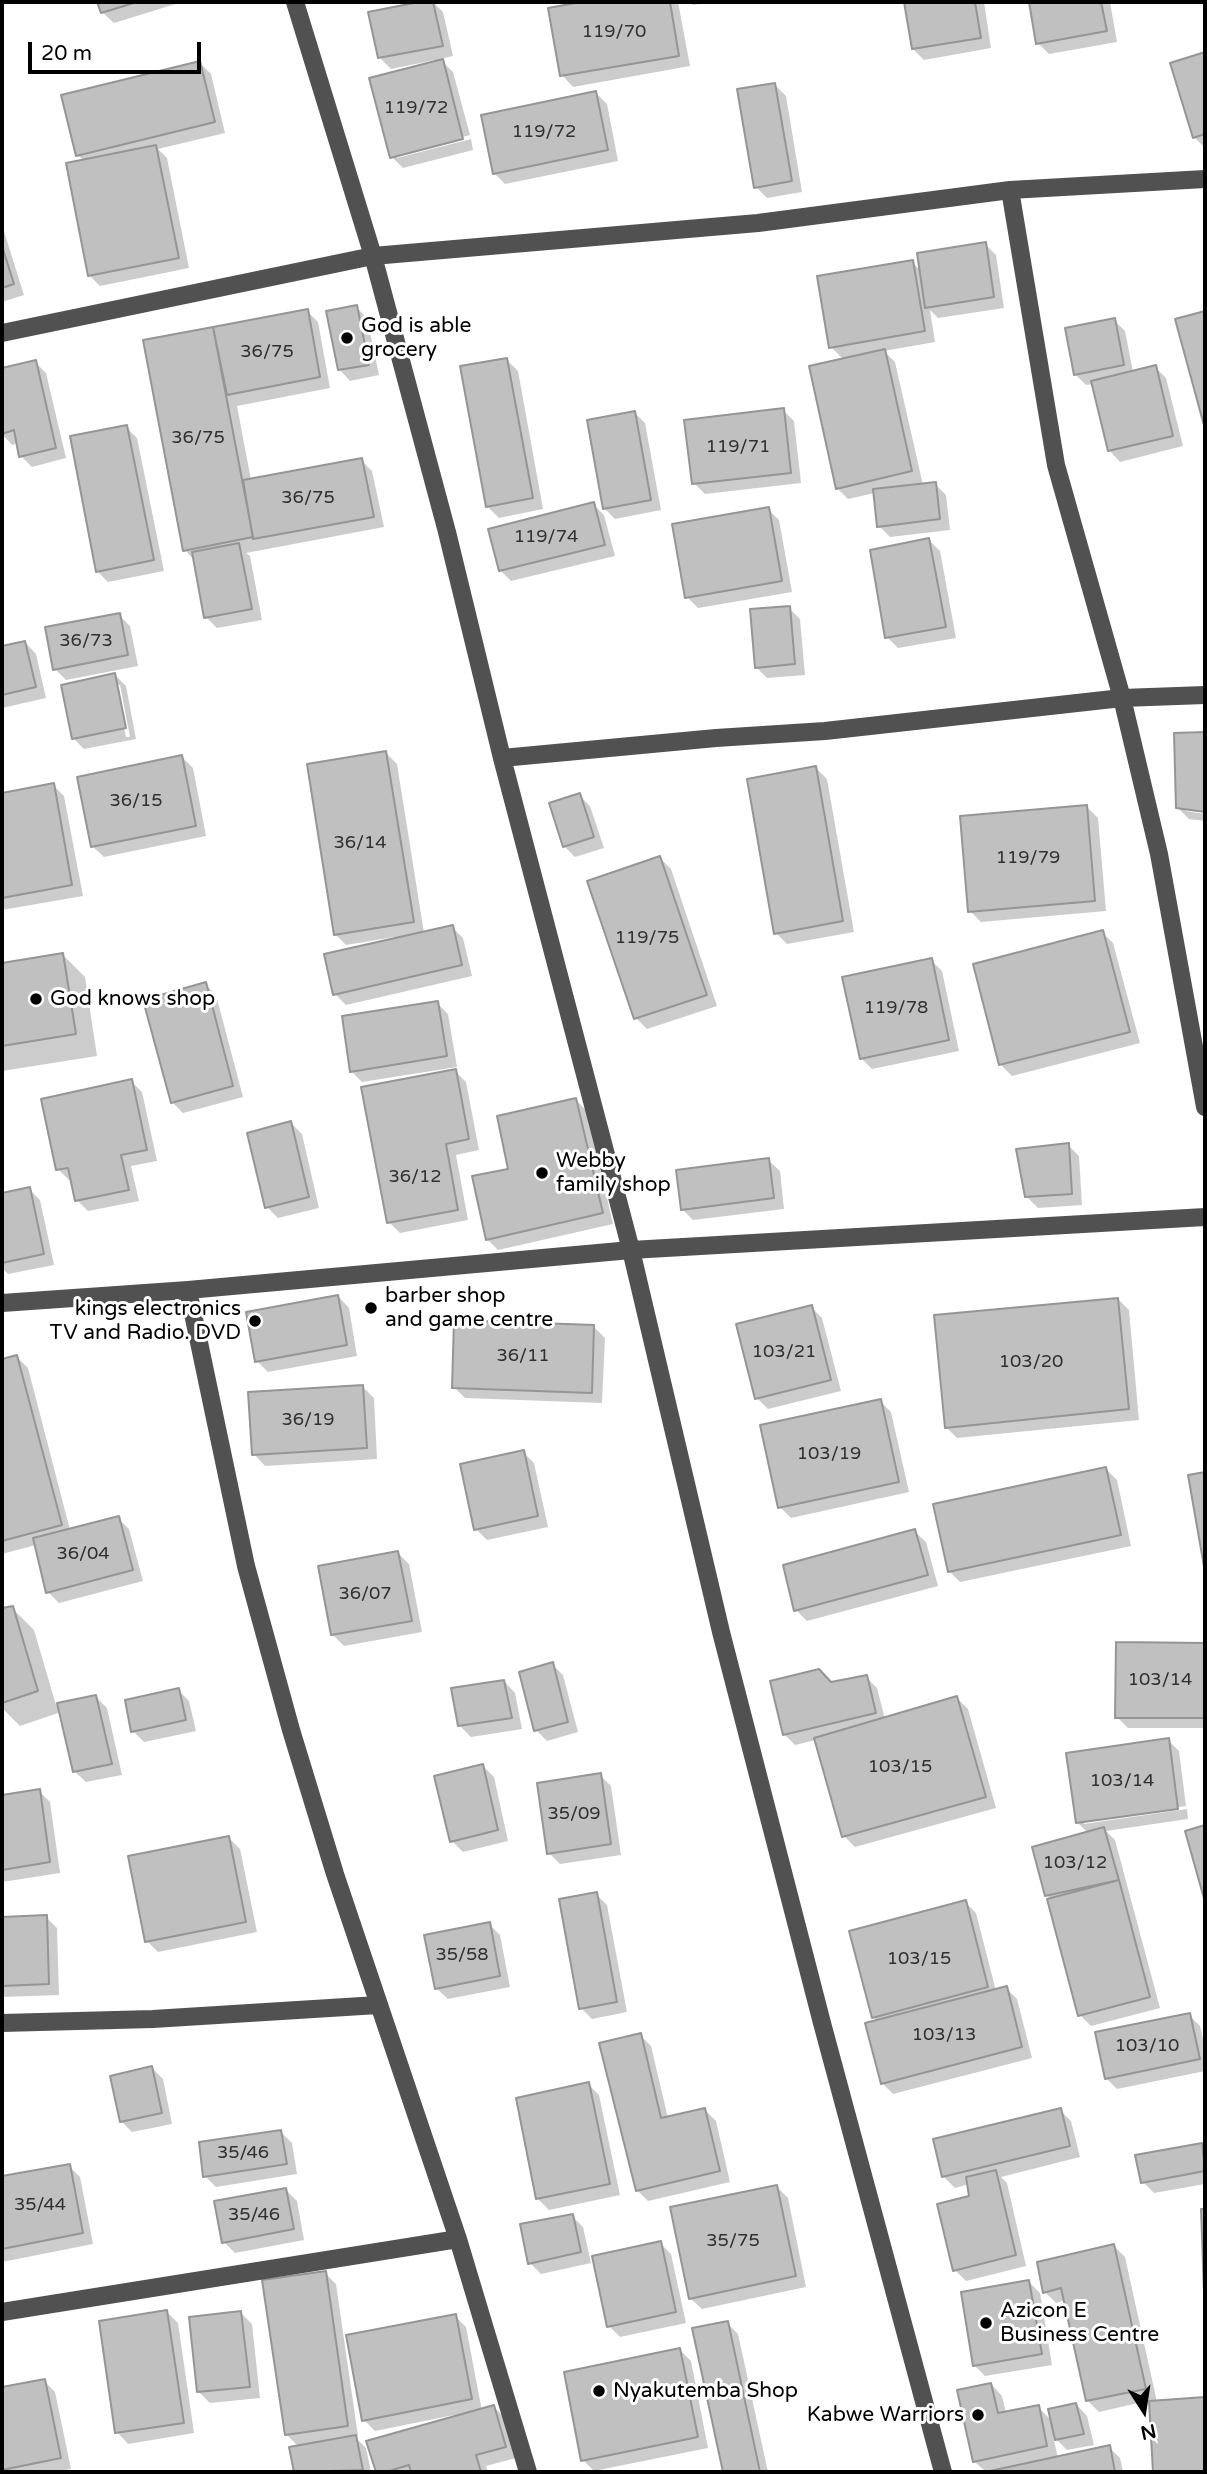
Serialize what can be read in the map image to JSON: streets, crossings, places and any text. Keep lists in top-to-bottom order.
{
  "places": [
    "God is able grocery",
    "God knows shop",
    "Webby family shop",
    "barber shop and game centre",
    "kings electronics TV and Radio. DVD",
    "Azicon E Business Centre",
    "Nyakutemba Shop",
    "Kabwe Warriors"
  ],
  "house_numbers": [
    "119/70",
    "119/72",
    "119/72",
    "36/75",
    "36/75",
    "119/71",
    "36/75",
    "119/74",
    "36/73",
    "36/15",
    "36/14",
    "119/79",
    "119/75",
    "119/78",
    "36/12",
    "103/21",
    "36/11",
    "103/20",
    "36/19",
    "103/19",
    "36/04",
    "36/07",
    "103/14",
    "103/15",
    "103/14",
    "35/09",
    "103/12",
    "35/58",
    "103/15",
    "103/13",
    "103/10",
    "35/46",
    "35/44",
    "35/46",
    "35/75"
  ],
  "scale_bar": "20 m",
  "north": "bottom"
}
